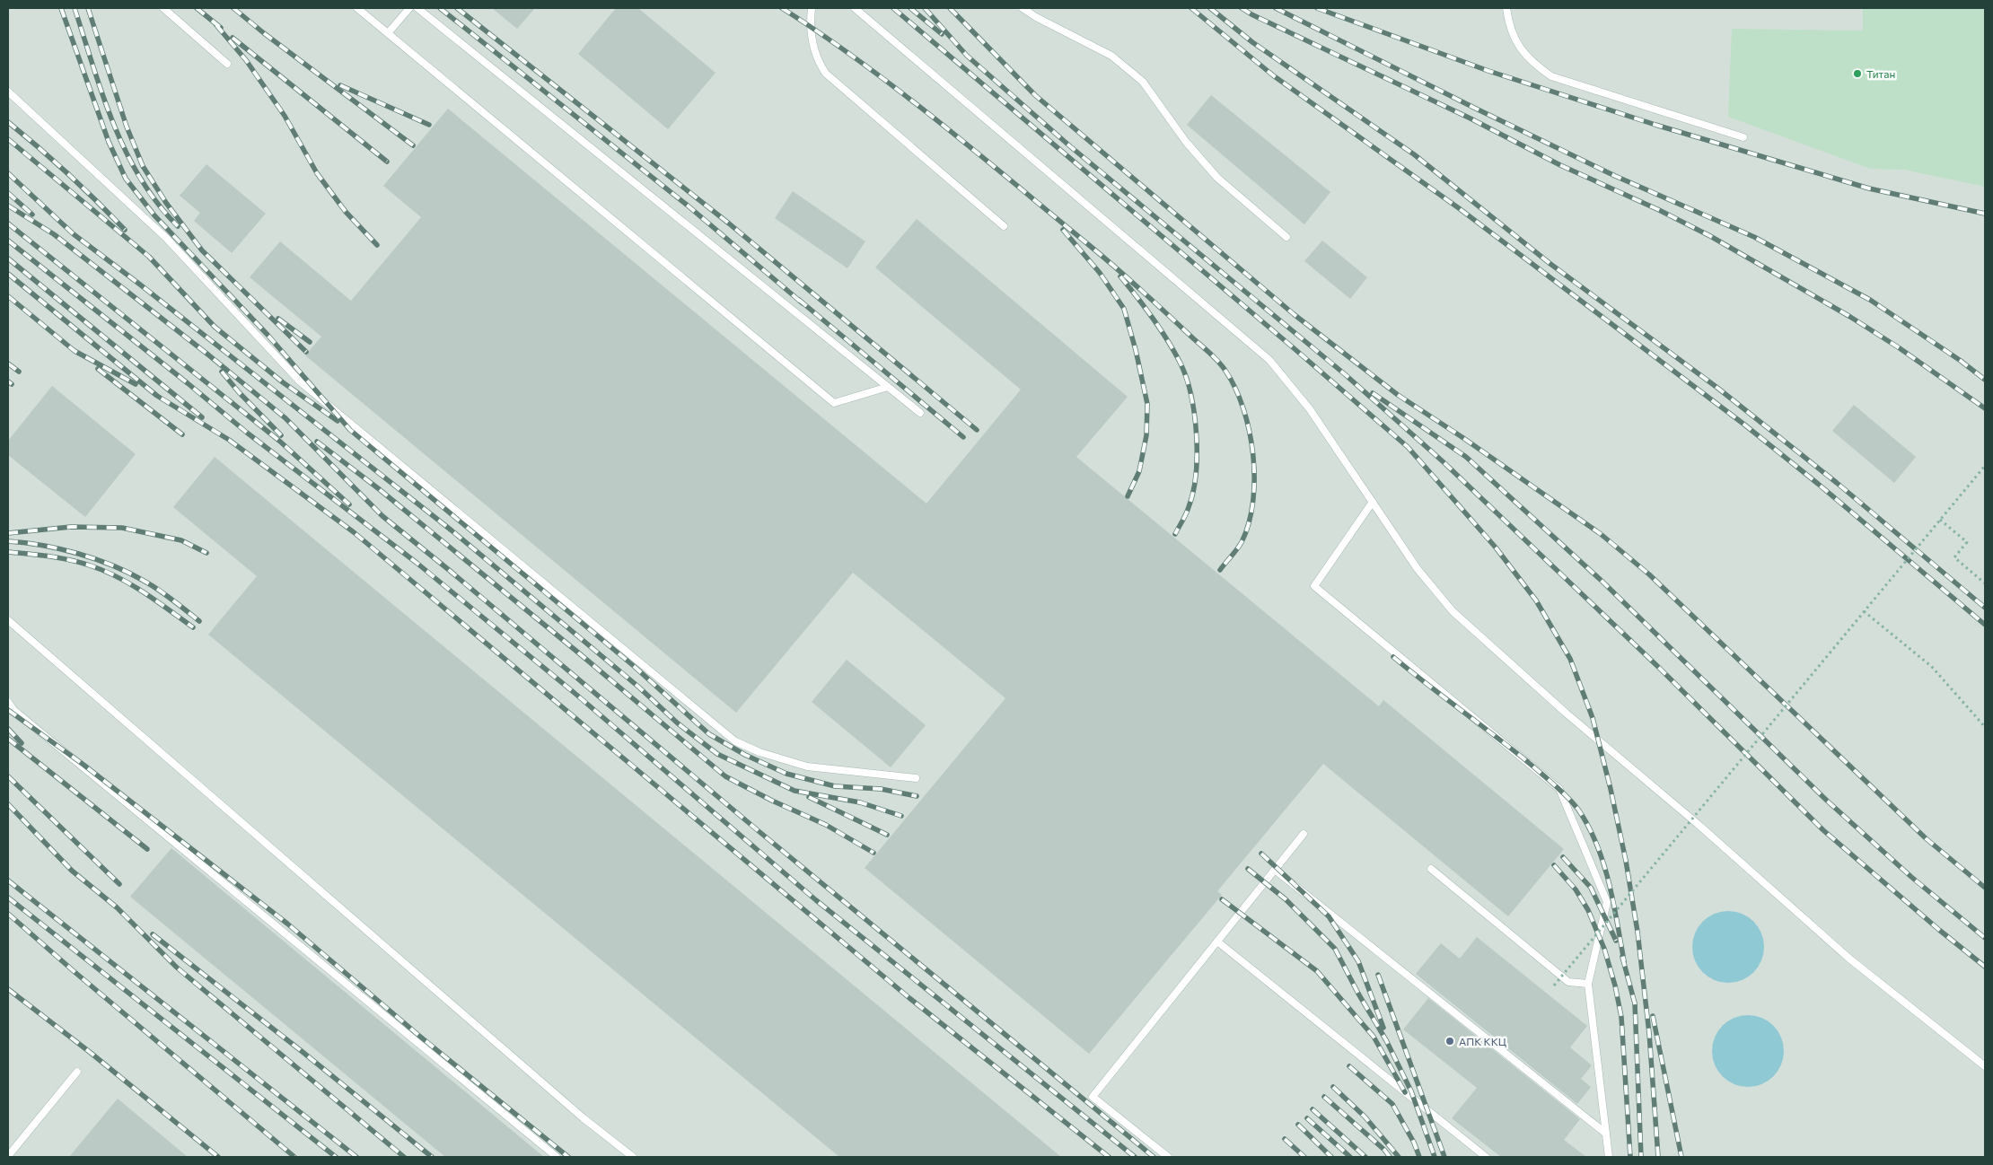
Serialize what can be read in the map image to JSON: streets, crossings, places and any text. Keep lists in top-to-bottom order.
{
  "places": ["Титан", "АПК ККЦ"]
}
